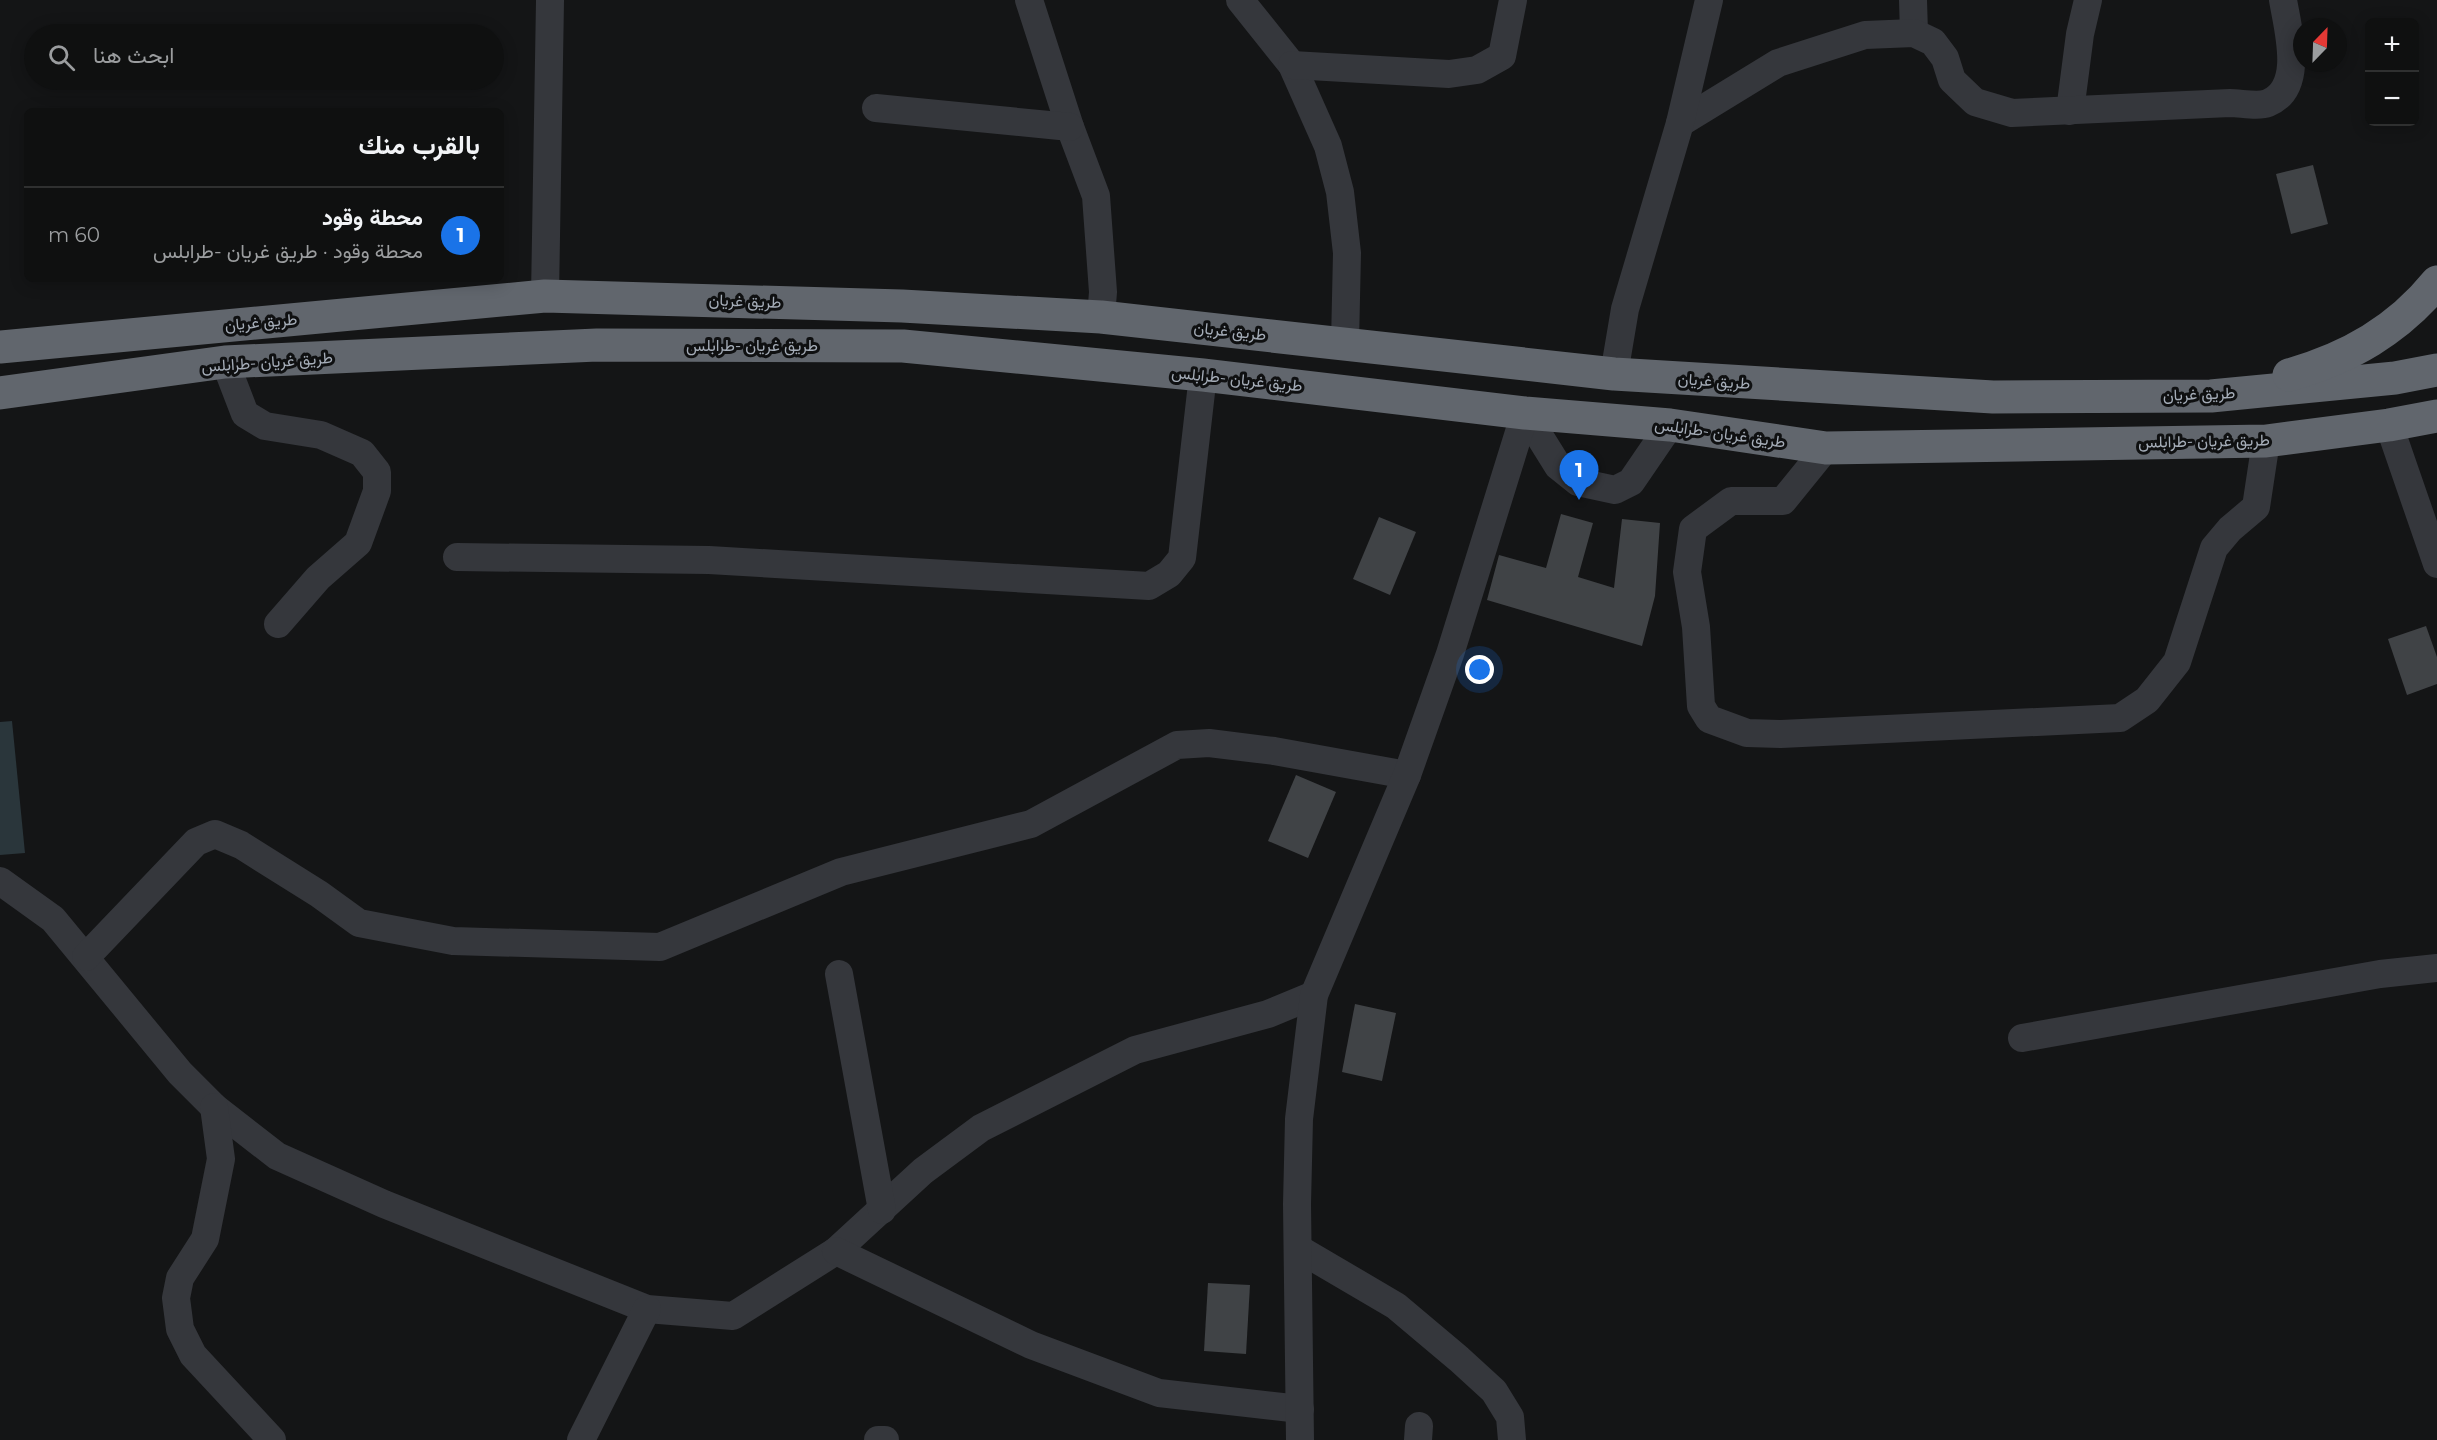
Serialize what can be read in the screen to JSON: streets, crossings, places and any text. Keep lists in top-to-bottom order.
{
  "streets": {
    "highway": ["طريق غريان", "طريق غريان -طرابلس"]
  },
  "north": "top right",
  "page": {
    "map_buttons": ["+", "−"],
    "search": "ابحث هنا",
    "heading": "بالقرب منك",
    "list": [
      {
        "mark": "1",
        "name": "محطة وقود",
        "note": "محطة وقود · طريق غريان -طرابلس",
        "value": "60 m"
      }
    ],
    "pins": "1"
  }
}
